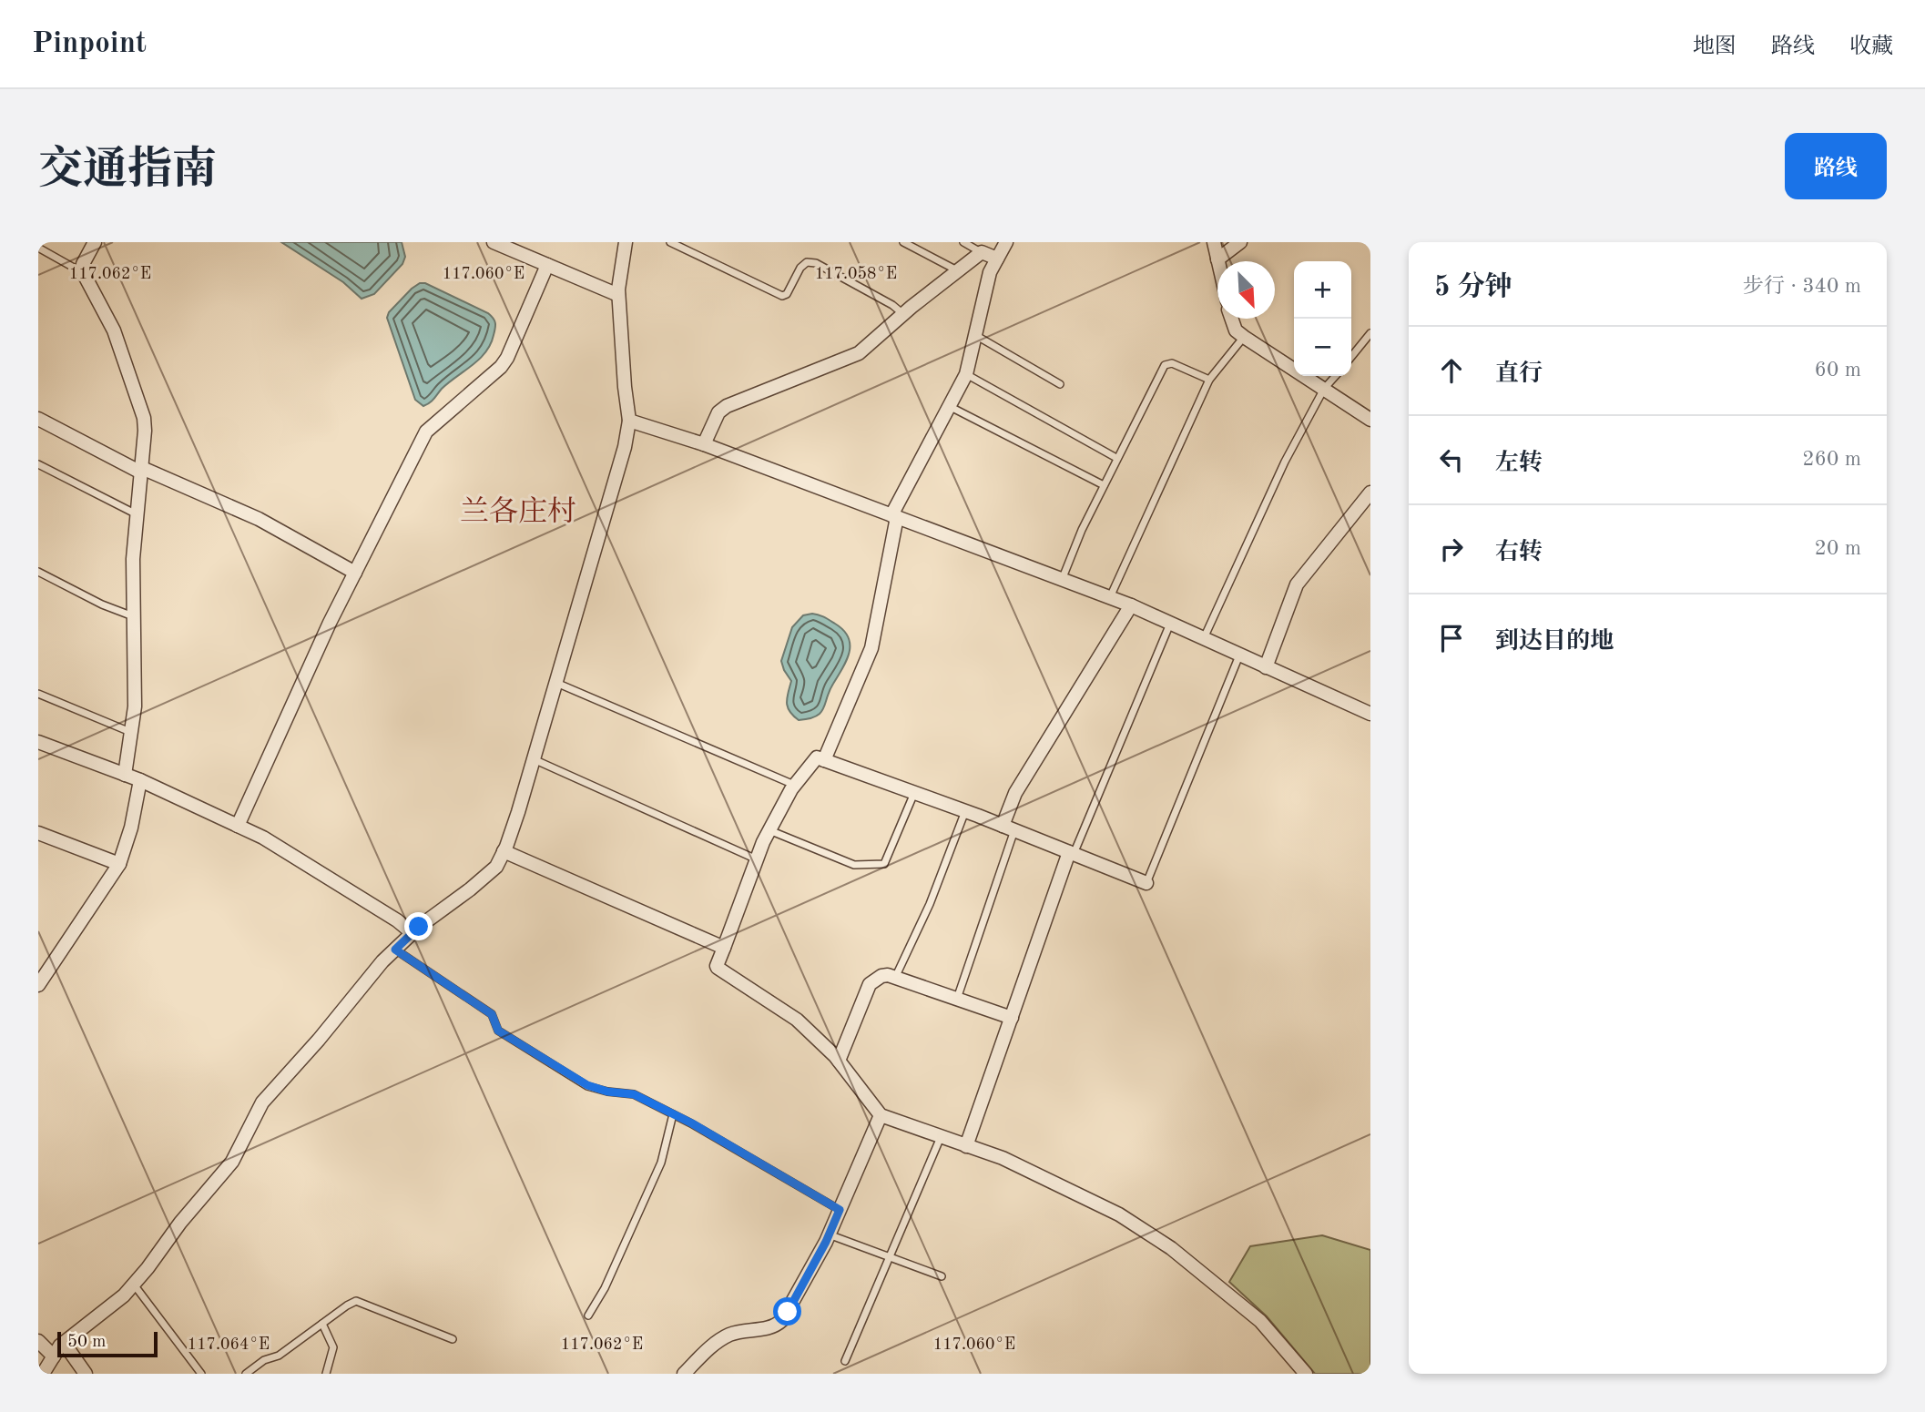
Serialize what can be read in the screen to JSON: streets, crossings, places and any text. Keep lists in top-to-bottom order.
{
  "districts": ["兰各庄村"],
  "scale_bar": "50 m",
  "north": "bottom right",
  "page": {
    "header": "Pinpoint",
    "nav": ["地图", "路线", "收藏"],
    "title": "交通指南",
    "buttons": "路线",
    "heading": ["5 分钟", "步行 · 340 m"],
    "map_buttons": ["+", "−"],
    "list": [
      ["直行", "60 m"],
      ["左转", "260 m"],
      ["右转", "20 m"],
      "到达目的地"
    ],
    "scale": "50 m"
  },
  "coordinates": [
    "117.062°E",
    "117.060°E",
    "117.058°E",
    "117.064°E"
  ]
}
